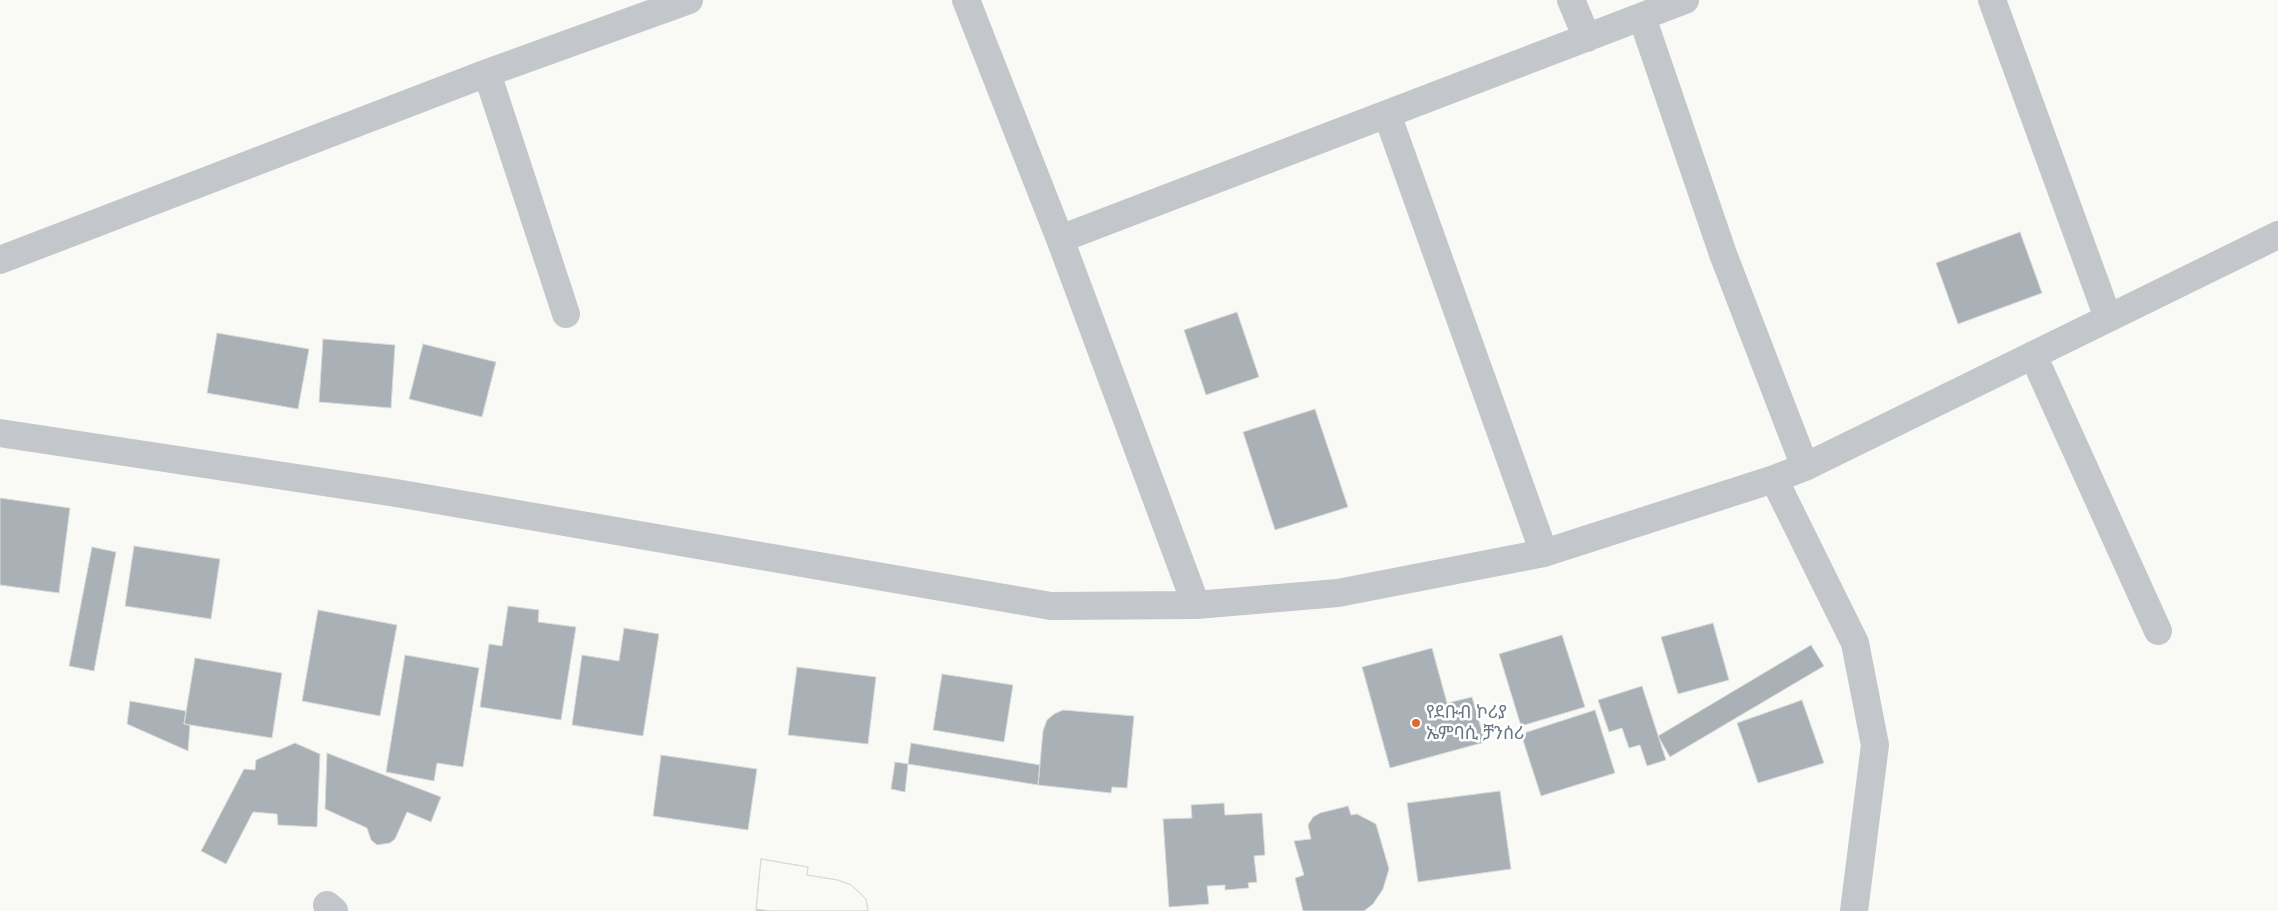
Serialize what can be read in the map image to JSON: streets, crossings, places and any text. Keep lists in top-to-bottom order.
{
  "places": ["የደቡብ ኮሪያ ኤምባሲ ቻንሰሪ"]
}
